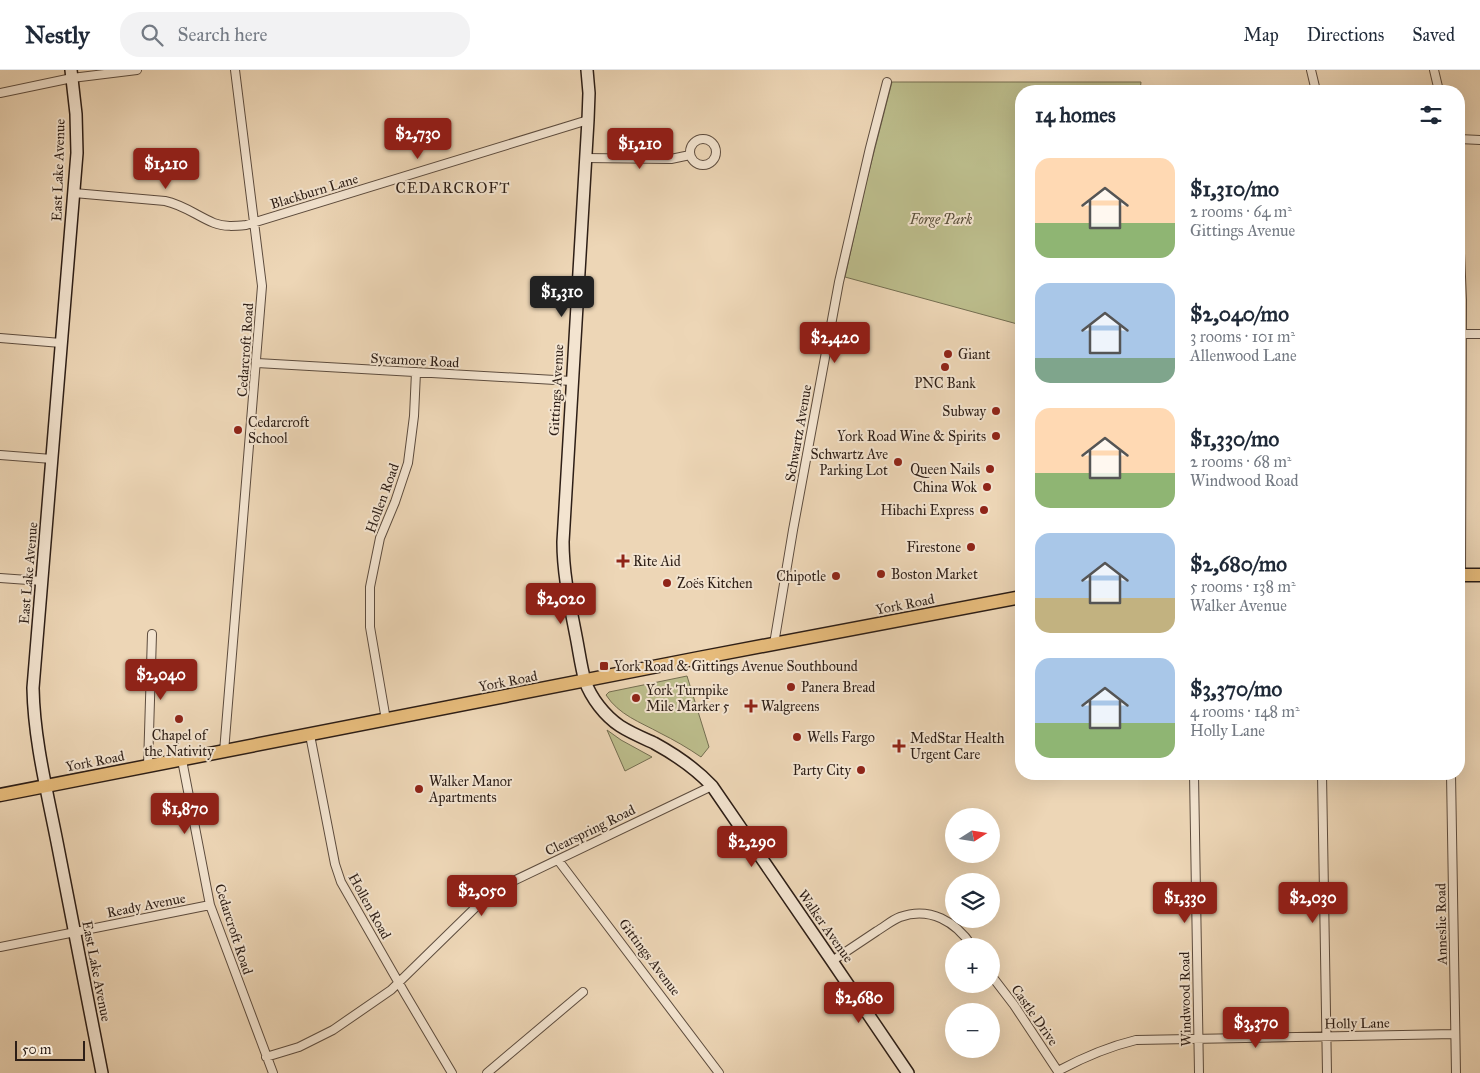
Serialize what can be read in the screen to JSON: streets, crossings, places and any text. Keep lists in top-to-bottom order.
{
  "streets": {
    "main road": ["York Road"],
    "street": [
      "East Lake Avenue",
      "Blackburn Lane",
      "Cedarcroft Road",
      "Sycamore Road",
      "Gittings Avenue",
      "Schwartz Avenue",
      "Hollen Road",
      "Clearspring Road",
      "Ready Avenue",
      "Anneslie Road",
      "Walker Avenue",
      "Windwood Road",
      "Castle Drive",
      "Holly Lane"
    ]
  },
  "crossings": [
    ["East Lake Avenue", "Blackburn Lane"],
    ["East Lake Avenue", "York Road"],
    ["East Lake Avenue", "Ready Avenue"],
    ["Blackburn Lane", "Cedarcroft Road"],
    ["Blackburn Lane", "Gittings Avenue"],
    ["Cedarcroft Road", "Sycamore Road"],
    ["Cedarcroft Road", "York Road"],
    ["Cedarcroft Road", "Clearspring Road"],
    ["Cedarcroft Road", "Ready Avenue"],
    ["Sycamore Road", "Gittings Avenue"],
    ["Sycamore Road", "Hollen Road"],
    ["Gittings Avenue", "York Road"],
    ["Gittings Avenue", "Clearspring Road"],
    ["Gittings Avenue", "Walker Avenue"],
    ["Schwartz Avenue", "York Road"],
    ["Hollen Road", "York Road"],
    ["Hollen Road", "Clearspring Road"],
    ["York Road", "Walker Avenue"],
    ["Clearspring Road", "Walker Avenue"],
    ["Anneslie Road", "Holly Lane"],
    ["Windwood Road", "Holly Lane"],
    ["Castle Drive", "Holly Lane"]
  ],
  "districts": ["CEDARCROFT"],
  "parks": ["Forge Park"],
  "places": {
    "other": [
      "Giant",
      "PNC Bank",
      "Subway",
      "Cedarcroft School",
      "York Road Wine & Spirits",
      "Schwartz Ave Parking Lot",
      "Queen Nails",
      "China Wok",
      "Hibachi Express",
      "Firestone",
      "Boston Market",
      "Chipotle",
      "Zoës Kitchen",
      "Panera Bread",
      "York Turnpike Mile Marker 5",
      "Chapel of the Nativity",
      "Wells Fargo",
      "Party City",
      "Walker Manor Apartments"
    ],
    "health": ["Rite Aid", "Walgreens", "MedStar Health Urgent Care"],
    "transit": ["York Road & Gittings Avenue Southbound"]
  },
  "scale_bar": "50 m",
  "north": "right",
  "page": {
    "header": "Nestly",
    "search": "Search here",
    "nav": ["Map", "Directions", "Saved"],
    "heading": "14 homes",
    "price": [
      "$2,730",
      "$1,210",
      "$1,210",
      "$1,310",
      "$2,420",
      "$2,020",
      "$2,040",
      "$1,870",
      "$2,290",
      "$2,050",
      "$1,330",
      "$2,030",
      "$2,680",
      "$3,370"
    ],
    "list": [
      {
        "name": "$1,310/mo",
        "note": "2 rooms · 64 m² · Gittings Avenue"
      },
      {
        "name": "$2,040/mo",
        "note": "3 rooms · 101 m² · Allenwood Lane"
      },
      {
        "name": "$1,330/mo",
        "note": "2 rooms · 68 m² · Windwood Road"
      },
      {
        "name": "$2,680/mo",
        "note": "5 rooms · 138 m² · Walker Avenue"
      },
      {
        "name": "$3,370/mo",
        "note": "4 rooms · 148 m² · Holly Lane"
      }
    ],
    "map_buttons": ["+", "−"],
    "scale": "50 m"
  }
}
